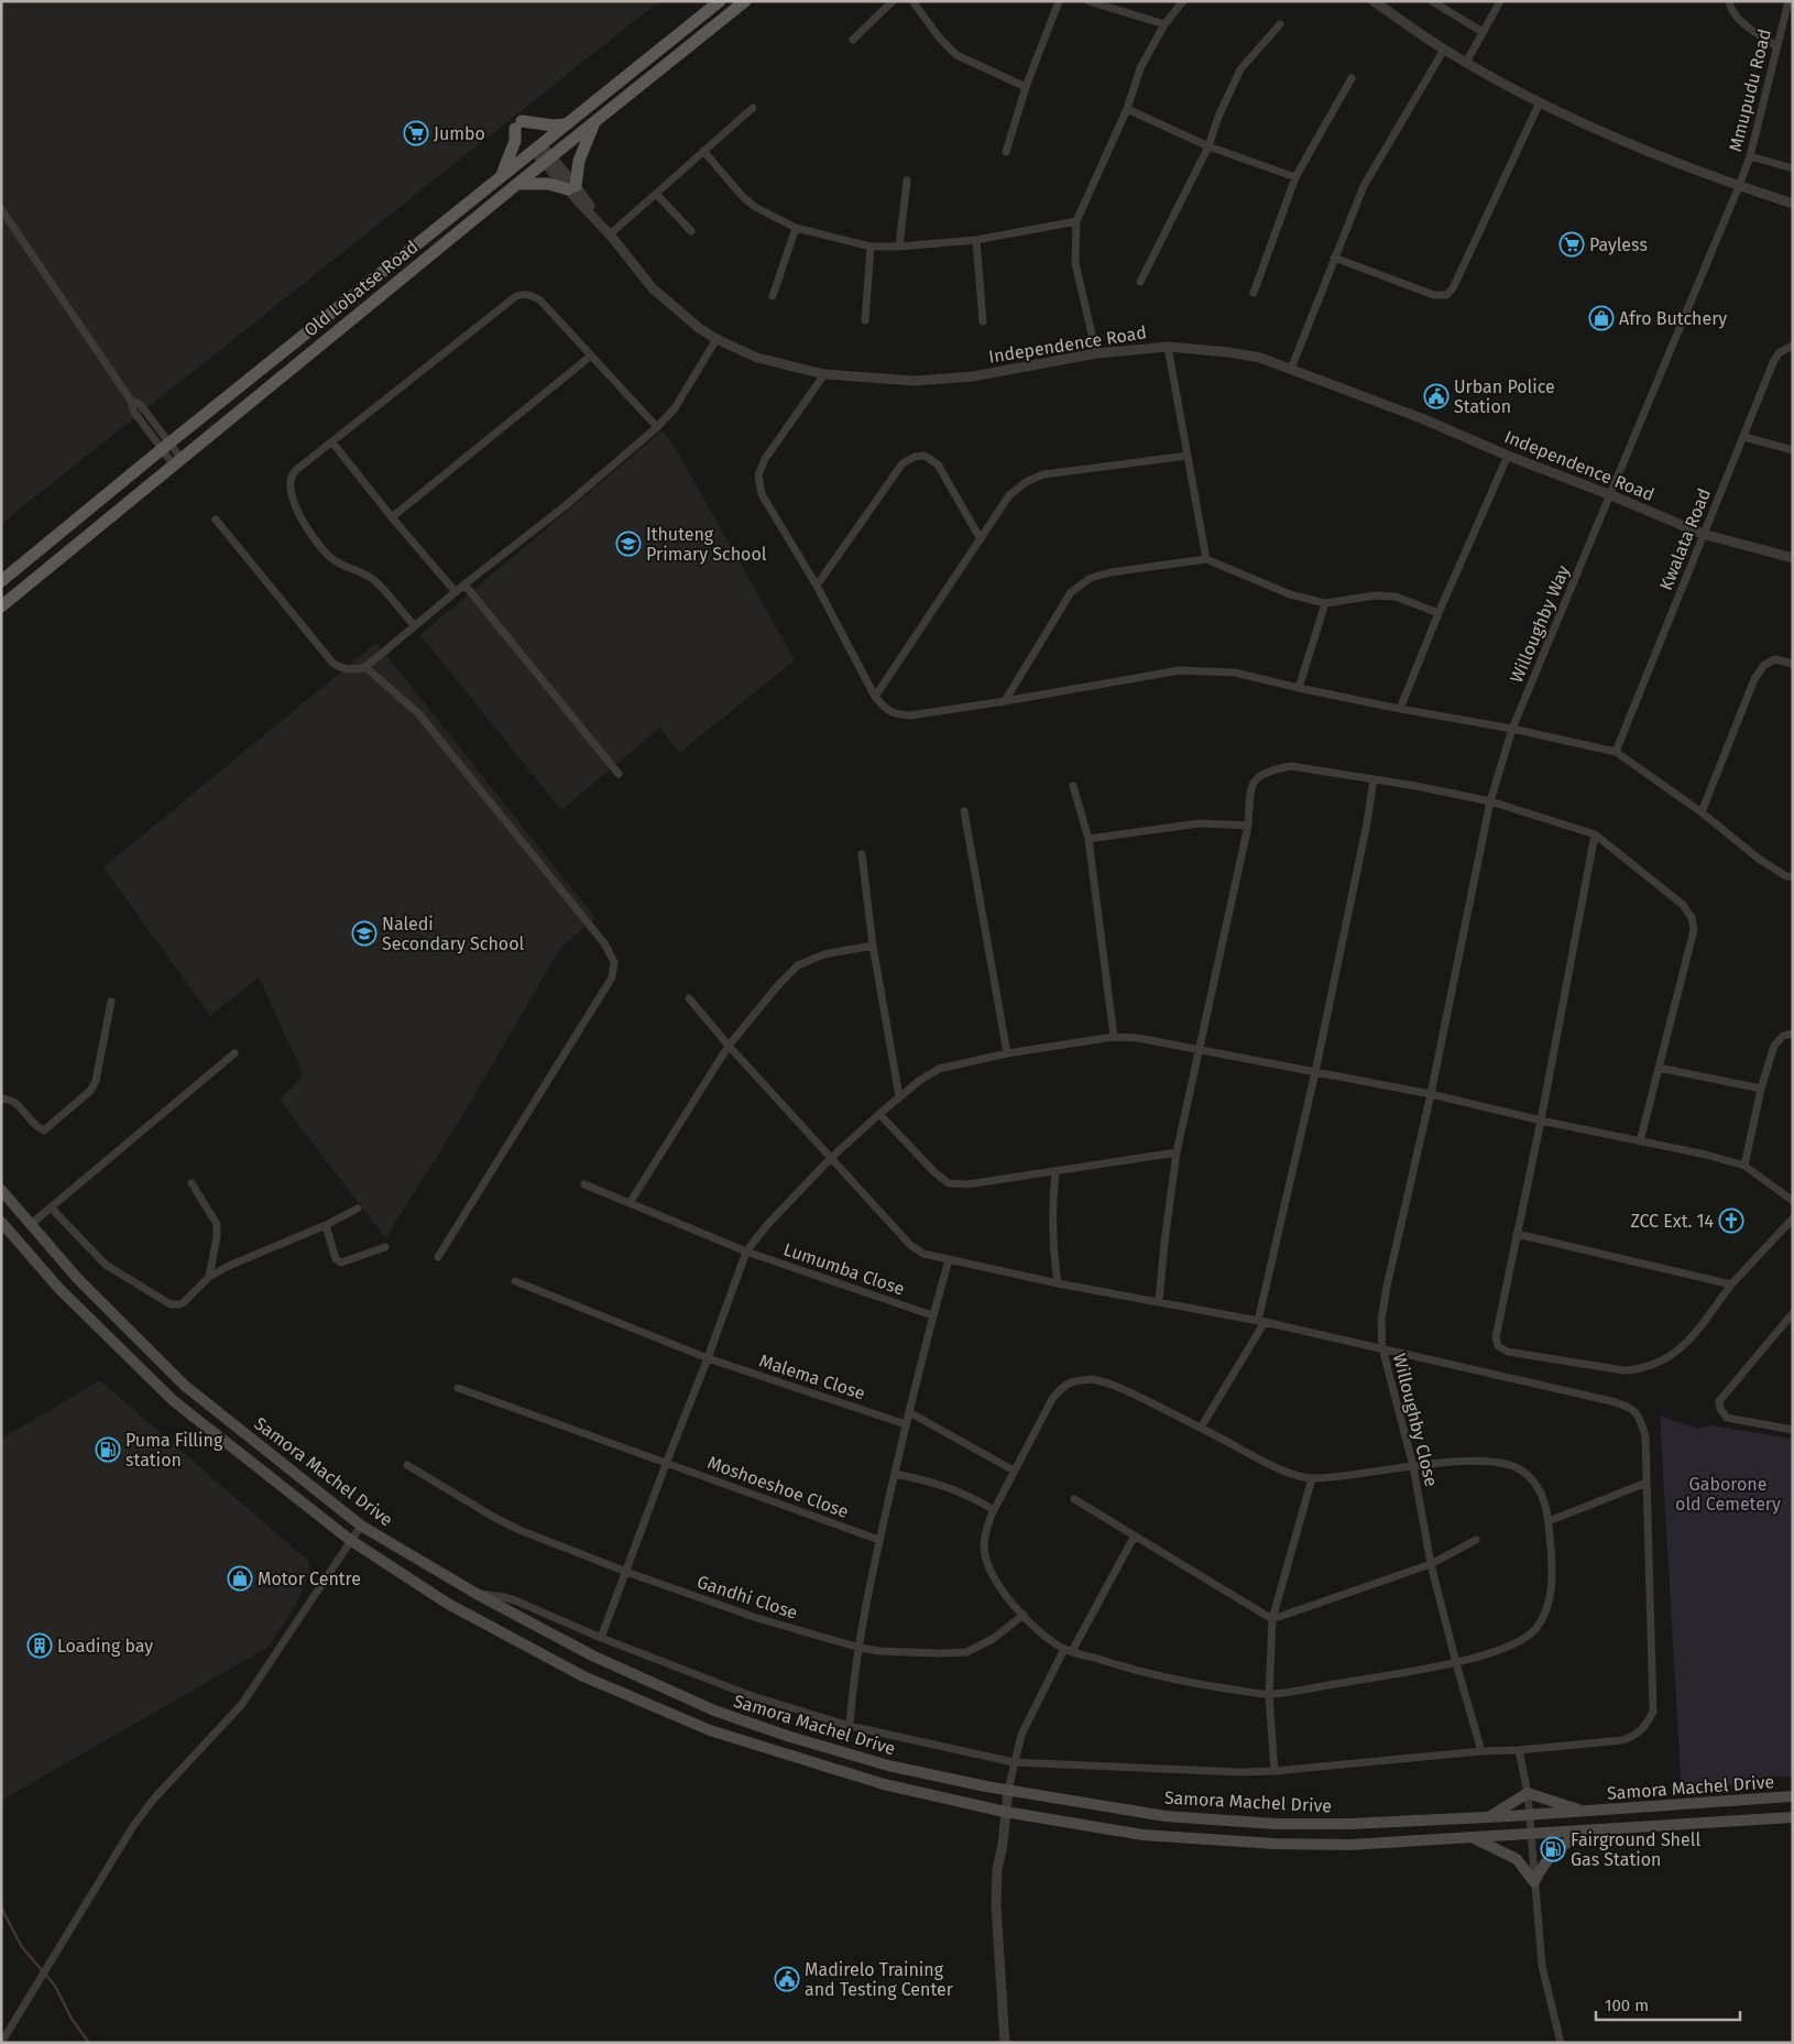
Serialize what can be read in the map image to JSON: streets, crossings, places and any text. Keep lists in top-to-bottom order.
{
  "streets": {
    "main road": ["Old Lobatse Road", "Samora Machel Drive"],
    "street": [
      "Mmupudu Road",
      "Independence Road",
      "Kwalata Road",
      "Willoughby Way",
      "Lumumba Close",
      "Malema Close",
      "Willoughby Close",
      "Moshoeshoe Close",
      "Gandhi Close"
    ]
  },
  "crossings": [
    ["Mmupudu Road", "Willoughby Way"],
    ["Old Lobatse Road", "Independence Road"],
    ["Independence Road", "Kwalata Road"],
    ["Independence Road", "Willoughby Way"],
    ["Willoughby Way", "Willoughby Close"]
  ],
  "parks": ["Gaborone old Cemetery"],
  "places": {
    "supermarket": ["Jumbo", "Payless"],
    "shop": ["Afro Butchery", "Motor Centre"],
    "public building": ["Urban Police Station", "Madirelo Training and Testing Center"],
    "school or university": ["Ithuteng Primary School", "Naledi Secondary School"],
    "church": ["ZCC Ext. 14"],
    "fuel station": ["Puma Filling station", "Fairground Shell Gas Station"],
    "building": ["Loading bay"]
  },
  "scale_bar": "100 m"
}
